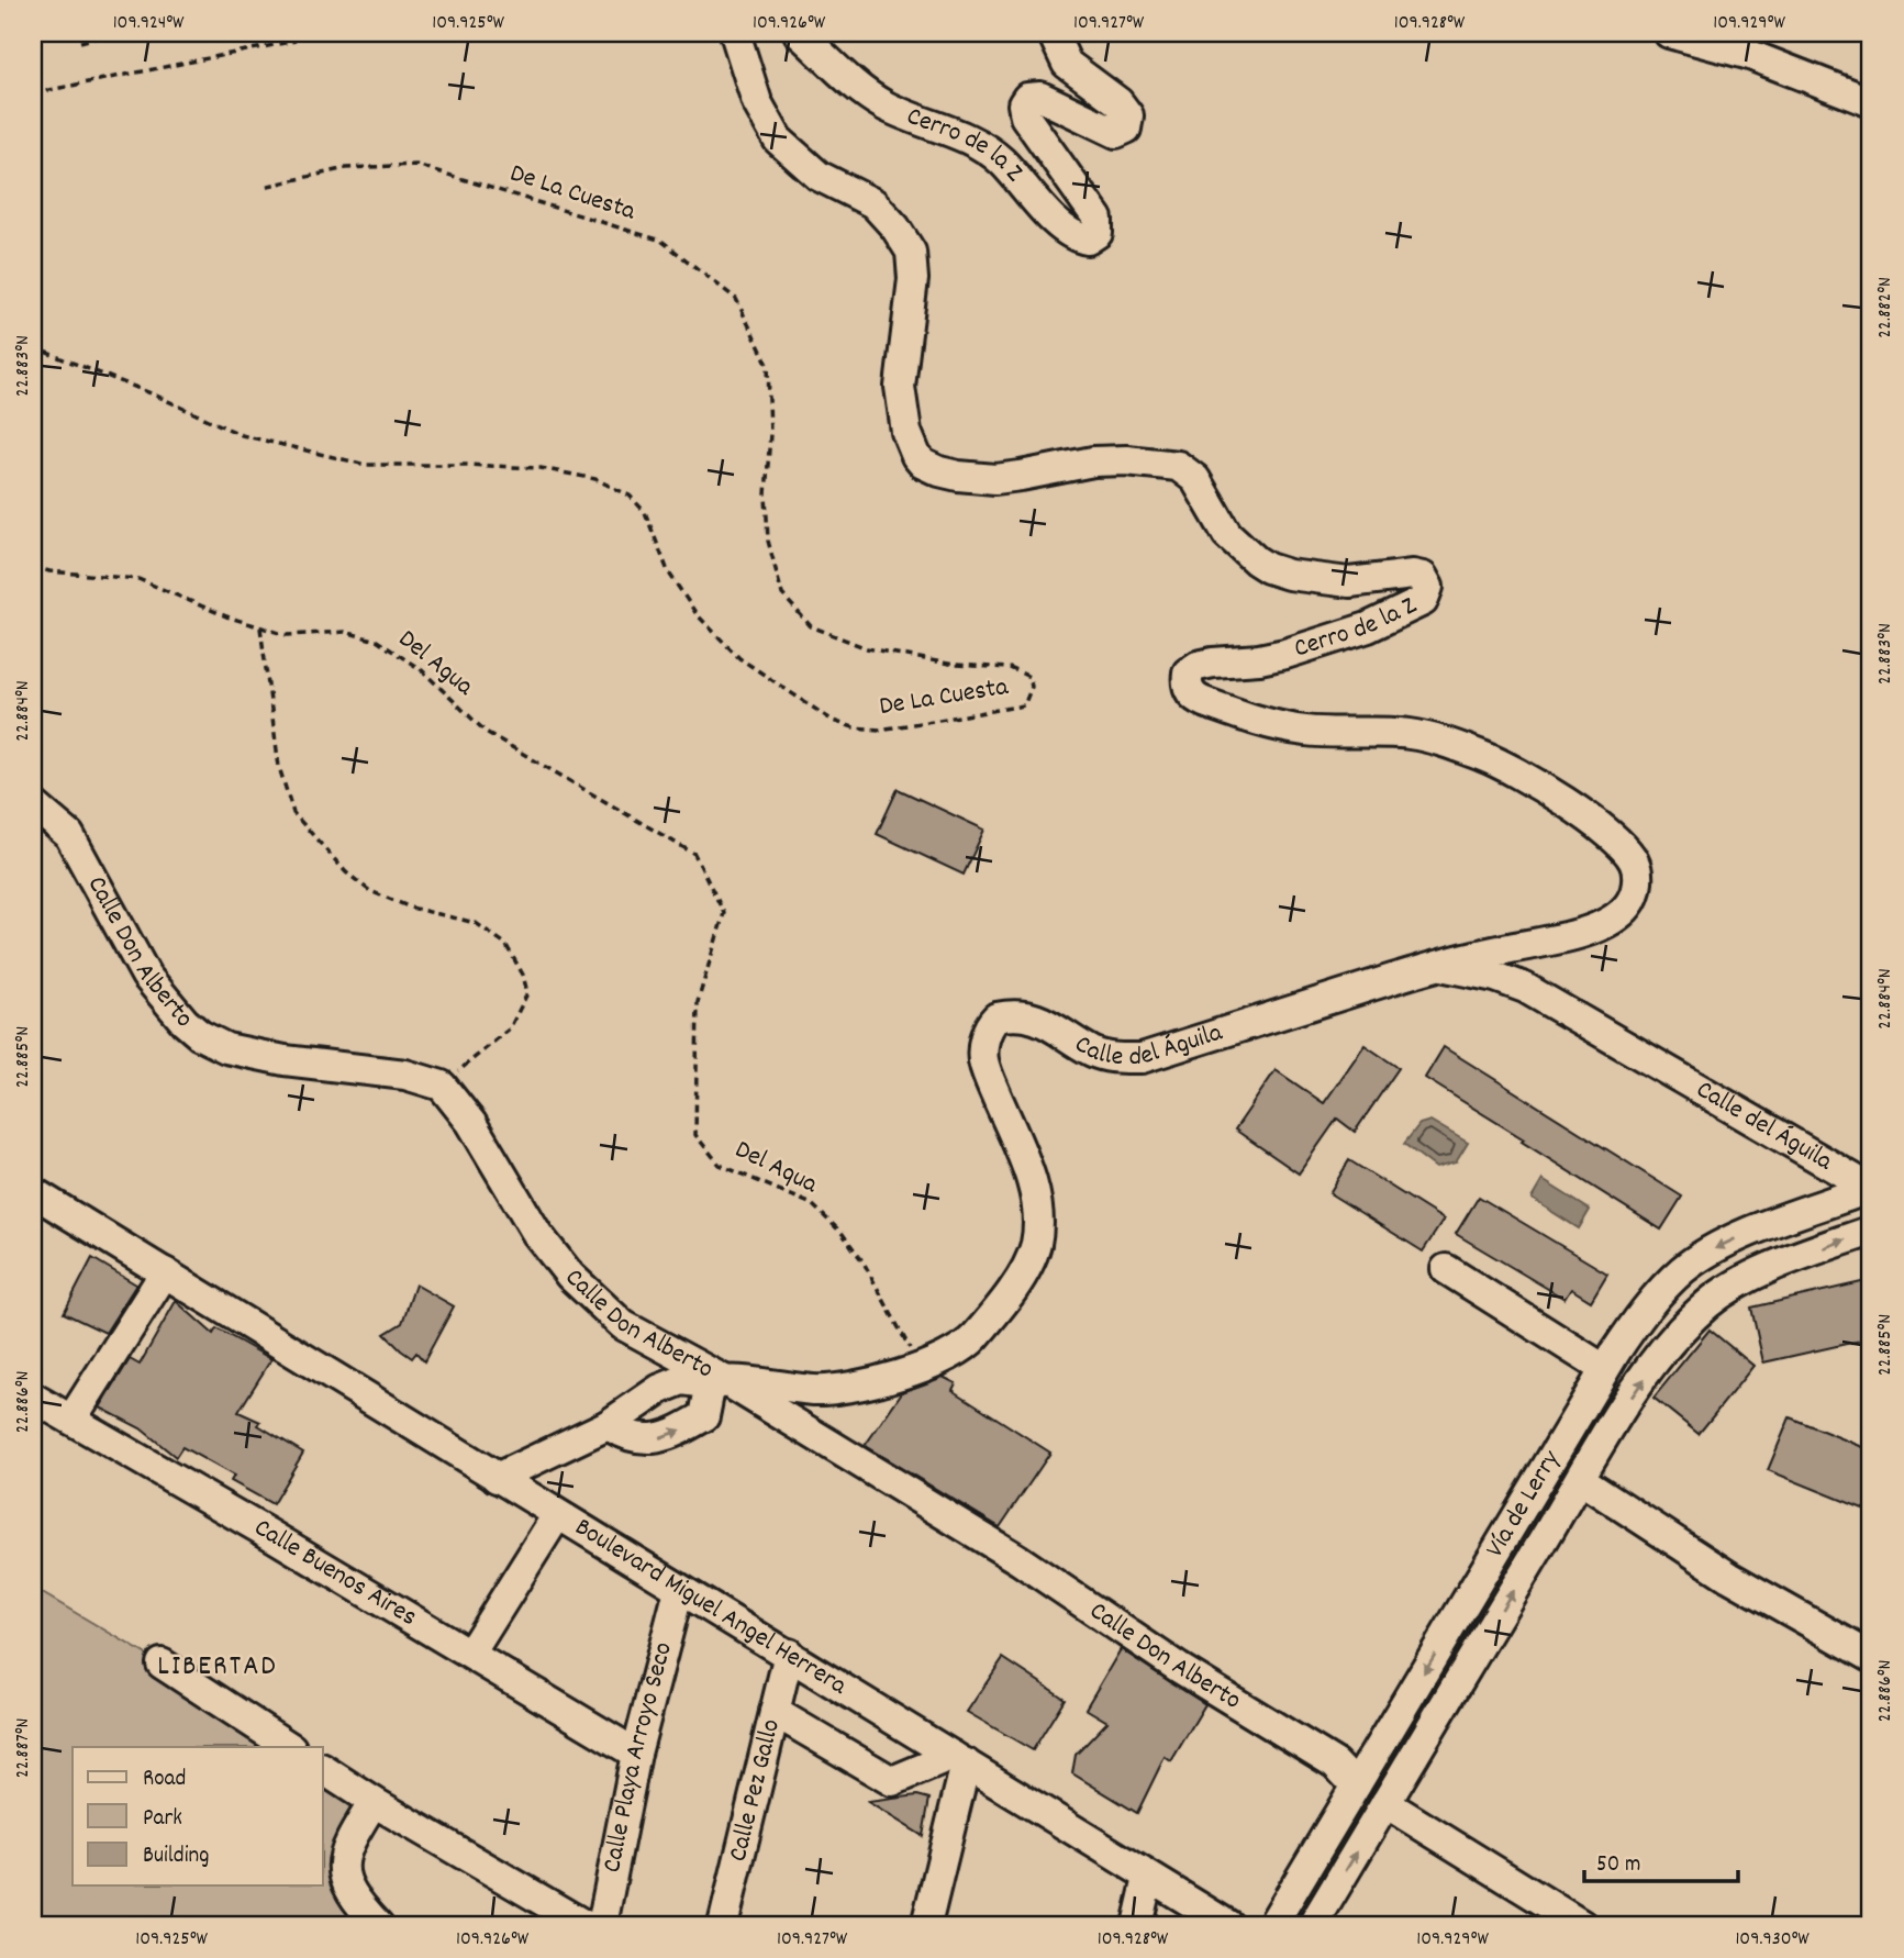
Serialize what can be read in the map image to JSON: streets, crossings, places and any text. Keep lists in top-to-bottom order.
{
  "streets": {
    "street": [
      "Cerro de la Z",
      "Calle Don Alberto",
      "Calle del Águila",
      "Vía de Lerry",
      "Calle Buenos Aires",
      "Boulevard Miguel Angel Herrera",
      "Calle Playa Arroyo Seco",
      "Calle Pez Gallo"
    ],
    "path": ["De La Cuesta", "Del Agua", "Del Aqua"]
  },
  "crossings": [
    ["Cerro de la Z", "Calle del Águila"],
    ["Del Agua", "Del Aqua"],
    ["Calle Don Alberto", "Calle del Águila"],
    ["Calle Don Alberto", "Vía de Lerry"],
    ["Calle del Águila", "Del Aqua"],
    ["Calle del Águila", "Vía de Lerry"],
    ["Calle del Águila", "Boulevard Miguel Angel Herrera"],
    ["Calle Buenos Aires", "Calle Playa Arroyo Seco"],
    ["Boulevard Miguel Angel Herrera", "Calle Playa Arroyo Seco"],
    ["Boulevard Miguel Angel Herrera", "Calle Pez Gallo"]
  ],
  "districts": ["LIBERTAD"],
  "legend": ["Road", "Park", "Building"],
  "scale_bar": "50 m",
  "coordinates": [
    "109.924°W",
    "109.925°W",
    "109.926°W",
    "109.927°W",
    "109.928°W",
    "109.929°W",
    "22.882°N",
    "22.883°N",
    "22.884°N",
    "22.885°N",
    "22.886°N",
    "22.887°N",
    "109.930°W"
  ]
}
